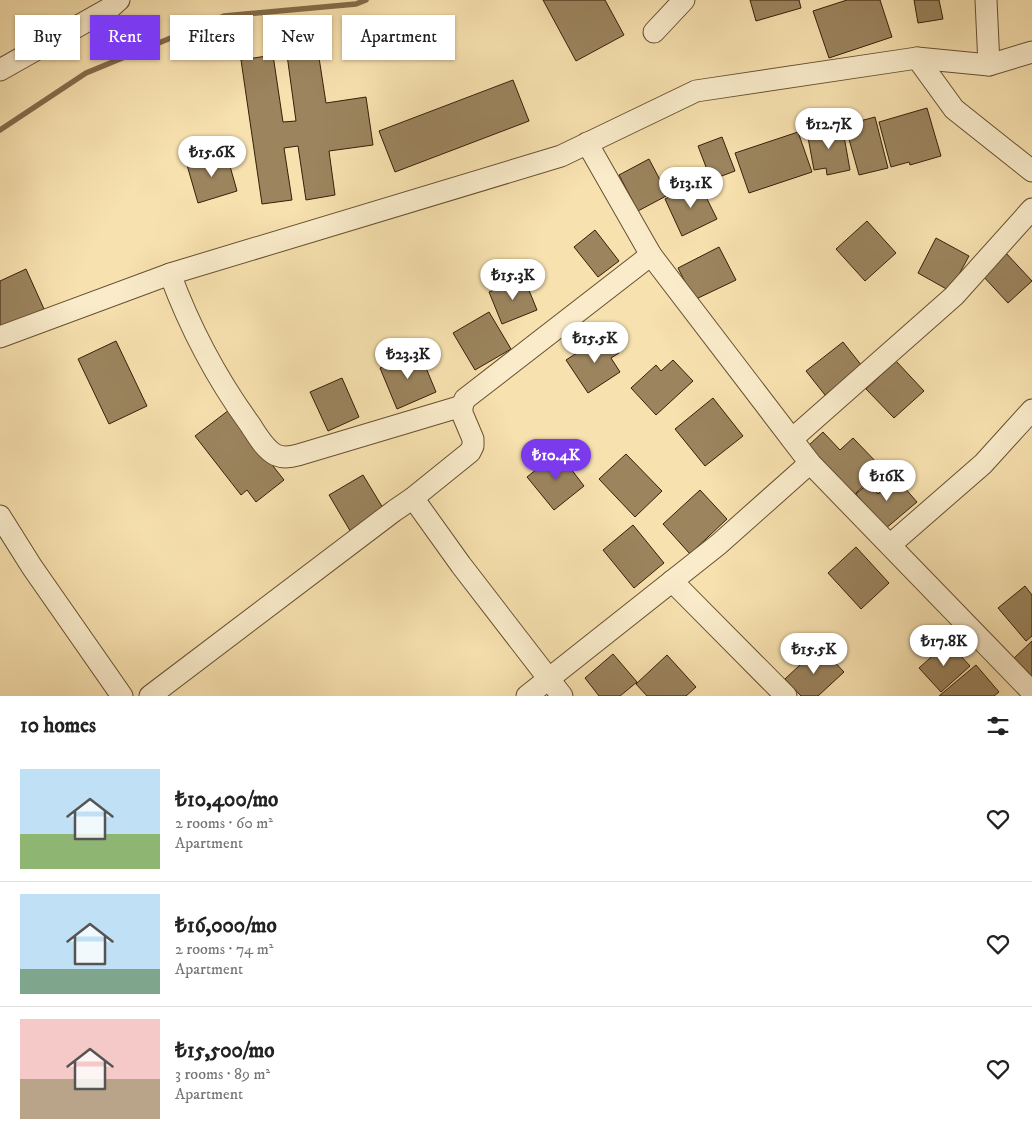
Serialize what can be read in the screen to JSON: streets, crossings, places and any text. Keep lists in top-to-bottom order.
{
  "page": {
    "chip": [
      "Buy",
      "Rent",
      "Filters",
      "New",
      "Apartment"
    ],
    "price": [
      "₺12.7K",
      "₺15.6K",
      "₺13.1K",
      "₺15.3K",
      "₺15.5K",
      "₺23.3K",
      "₺10.4K",
      "₺16K",
      "₺17.8K",
      "₺15.5K"
    ],
    "heading": "10 homes",
    "list": [
      {
        "name": "₺10,400/mo",
        "note": "2 rooms · 60 m² · Apartment"
      },
      {
        "name": "₺16,000/mo",
        "note": "2 rooms · 74 m² · Apartment"
      },
      {
        "name": "₺15,500/mo",
        "note": "3 rooms · 89 m² · Apartment"
      }
    ]
  }
}
